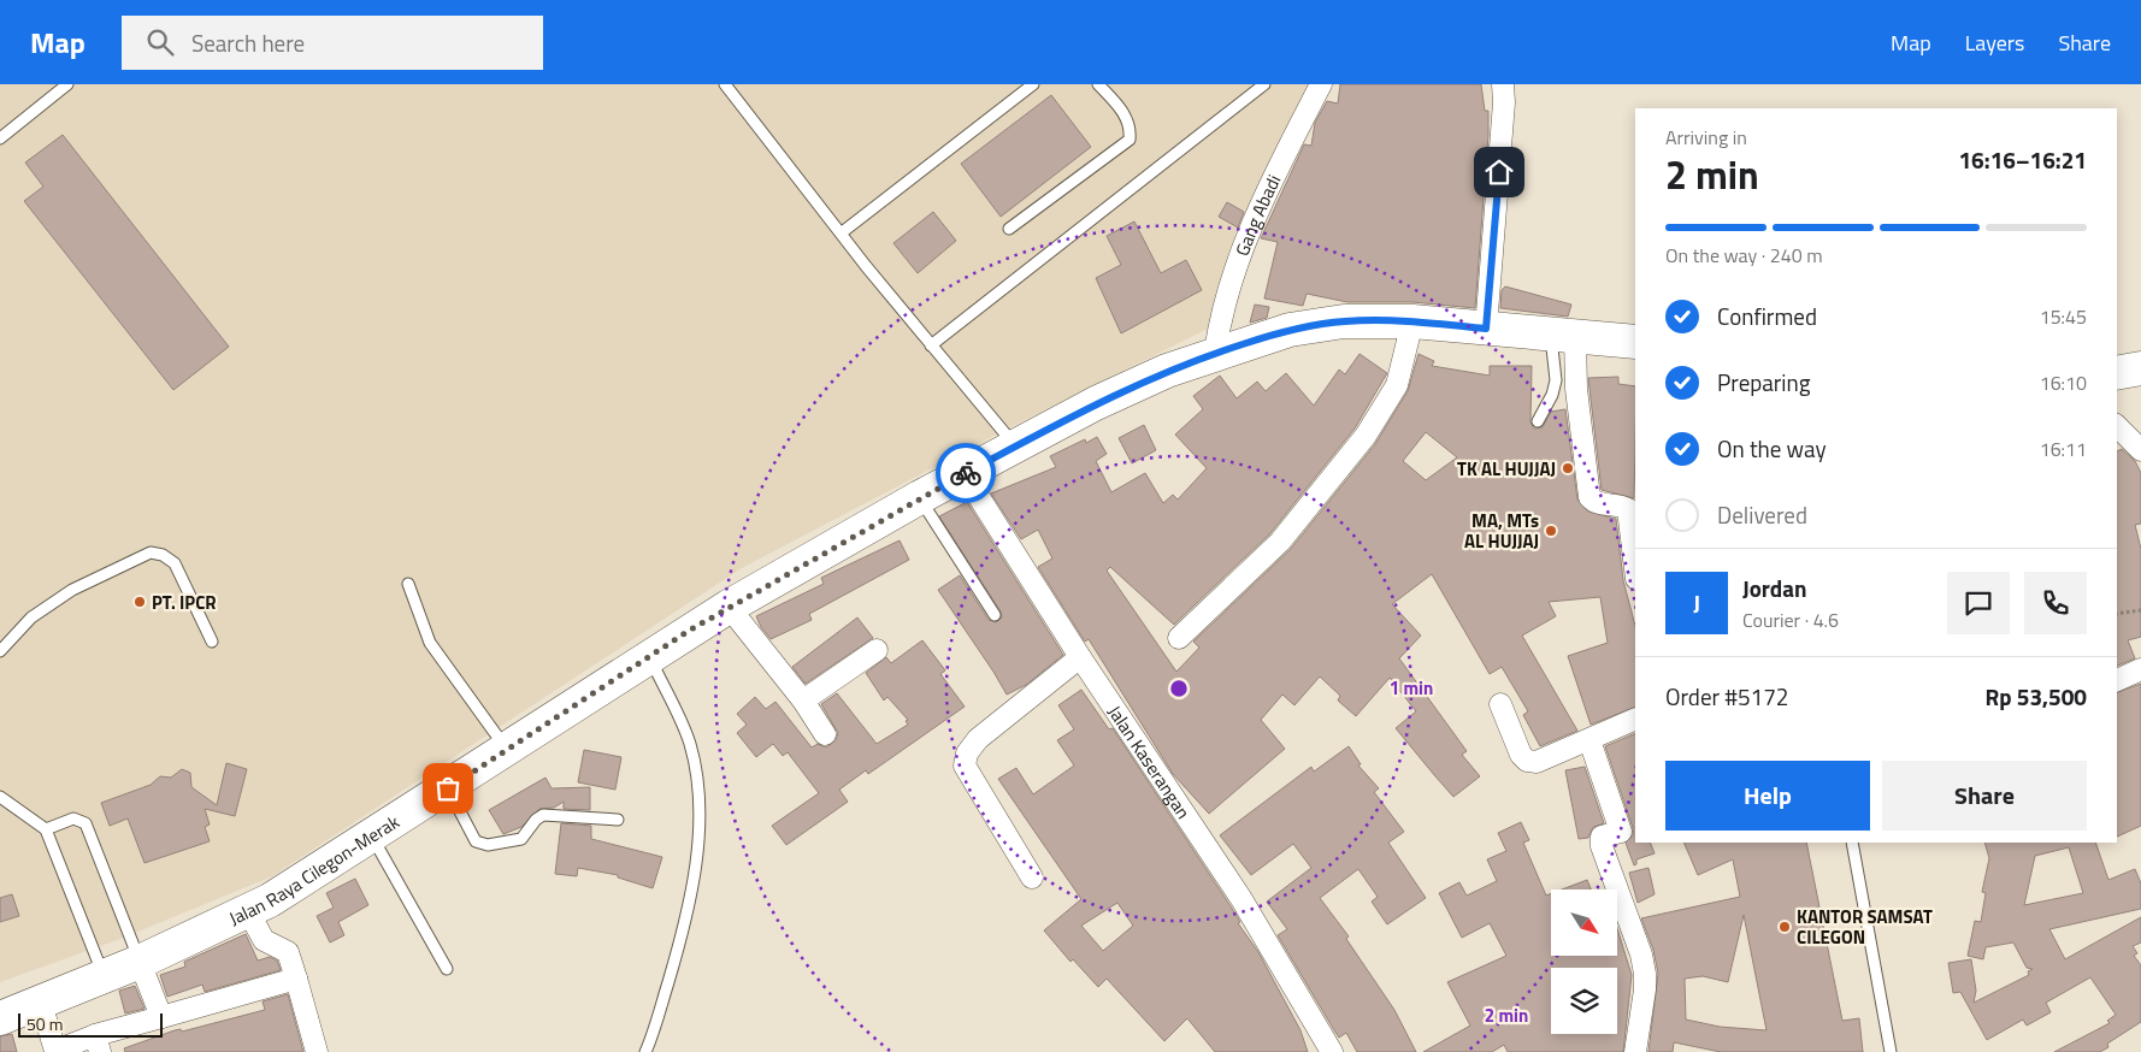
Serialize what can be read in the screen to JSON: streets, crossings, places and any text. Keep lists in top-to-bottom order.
{
  "streets": {
    "highway": ["Jalan Raya Cilegon-Merak"],
    "street": ["Gang Abadi", "Jalan Kaserangan"]
  },
  "crossings": [
    ["Gang Abadi", "Jalan Raya Cilegon-Merak"],
    ["Jalan Kaserangan", "Jalan Raya Cilegon-Merak"]
  ],
  "places": [
    "TK AL HUJJAJ",
    "MA, MTs AL HUJJAJ",
    "PT. IPCR",
    "KANTOR SAMSAT CILEGON"
  ],
  "scale_bar": "50 m",
  "north": "bottom right",
  "page": {
    "header": "Map",
    "search": "Search here",
    "nav": ["Map", "Layers", "Share"],
    "heading": ["2 min", "Arriving in", "16:16–16:21"],
    "panel": [
      "Jordan",
      "Courier · 4.6",
      "Order #5172",
      "Rp 53,500"
    ],
    "bar": "On the way · 240 m",
    "list": [
      ["Confirmed", "15:45"],
      ["Preparing", "16:10"],
      ["On the way", "16:11"],
      "Delivered"
    ],
    "round": "J",
    "buttons": ["Help", "Share"],
    "scale": "50 m"
  },
  "rings": ["1 min", "2 min"]
}
